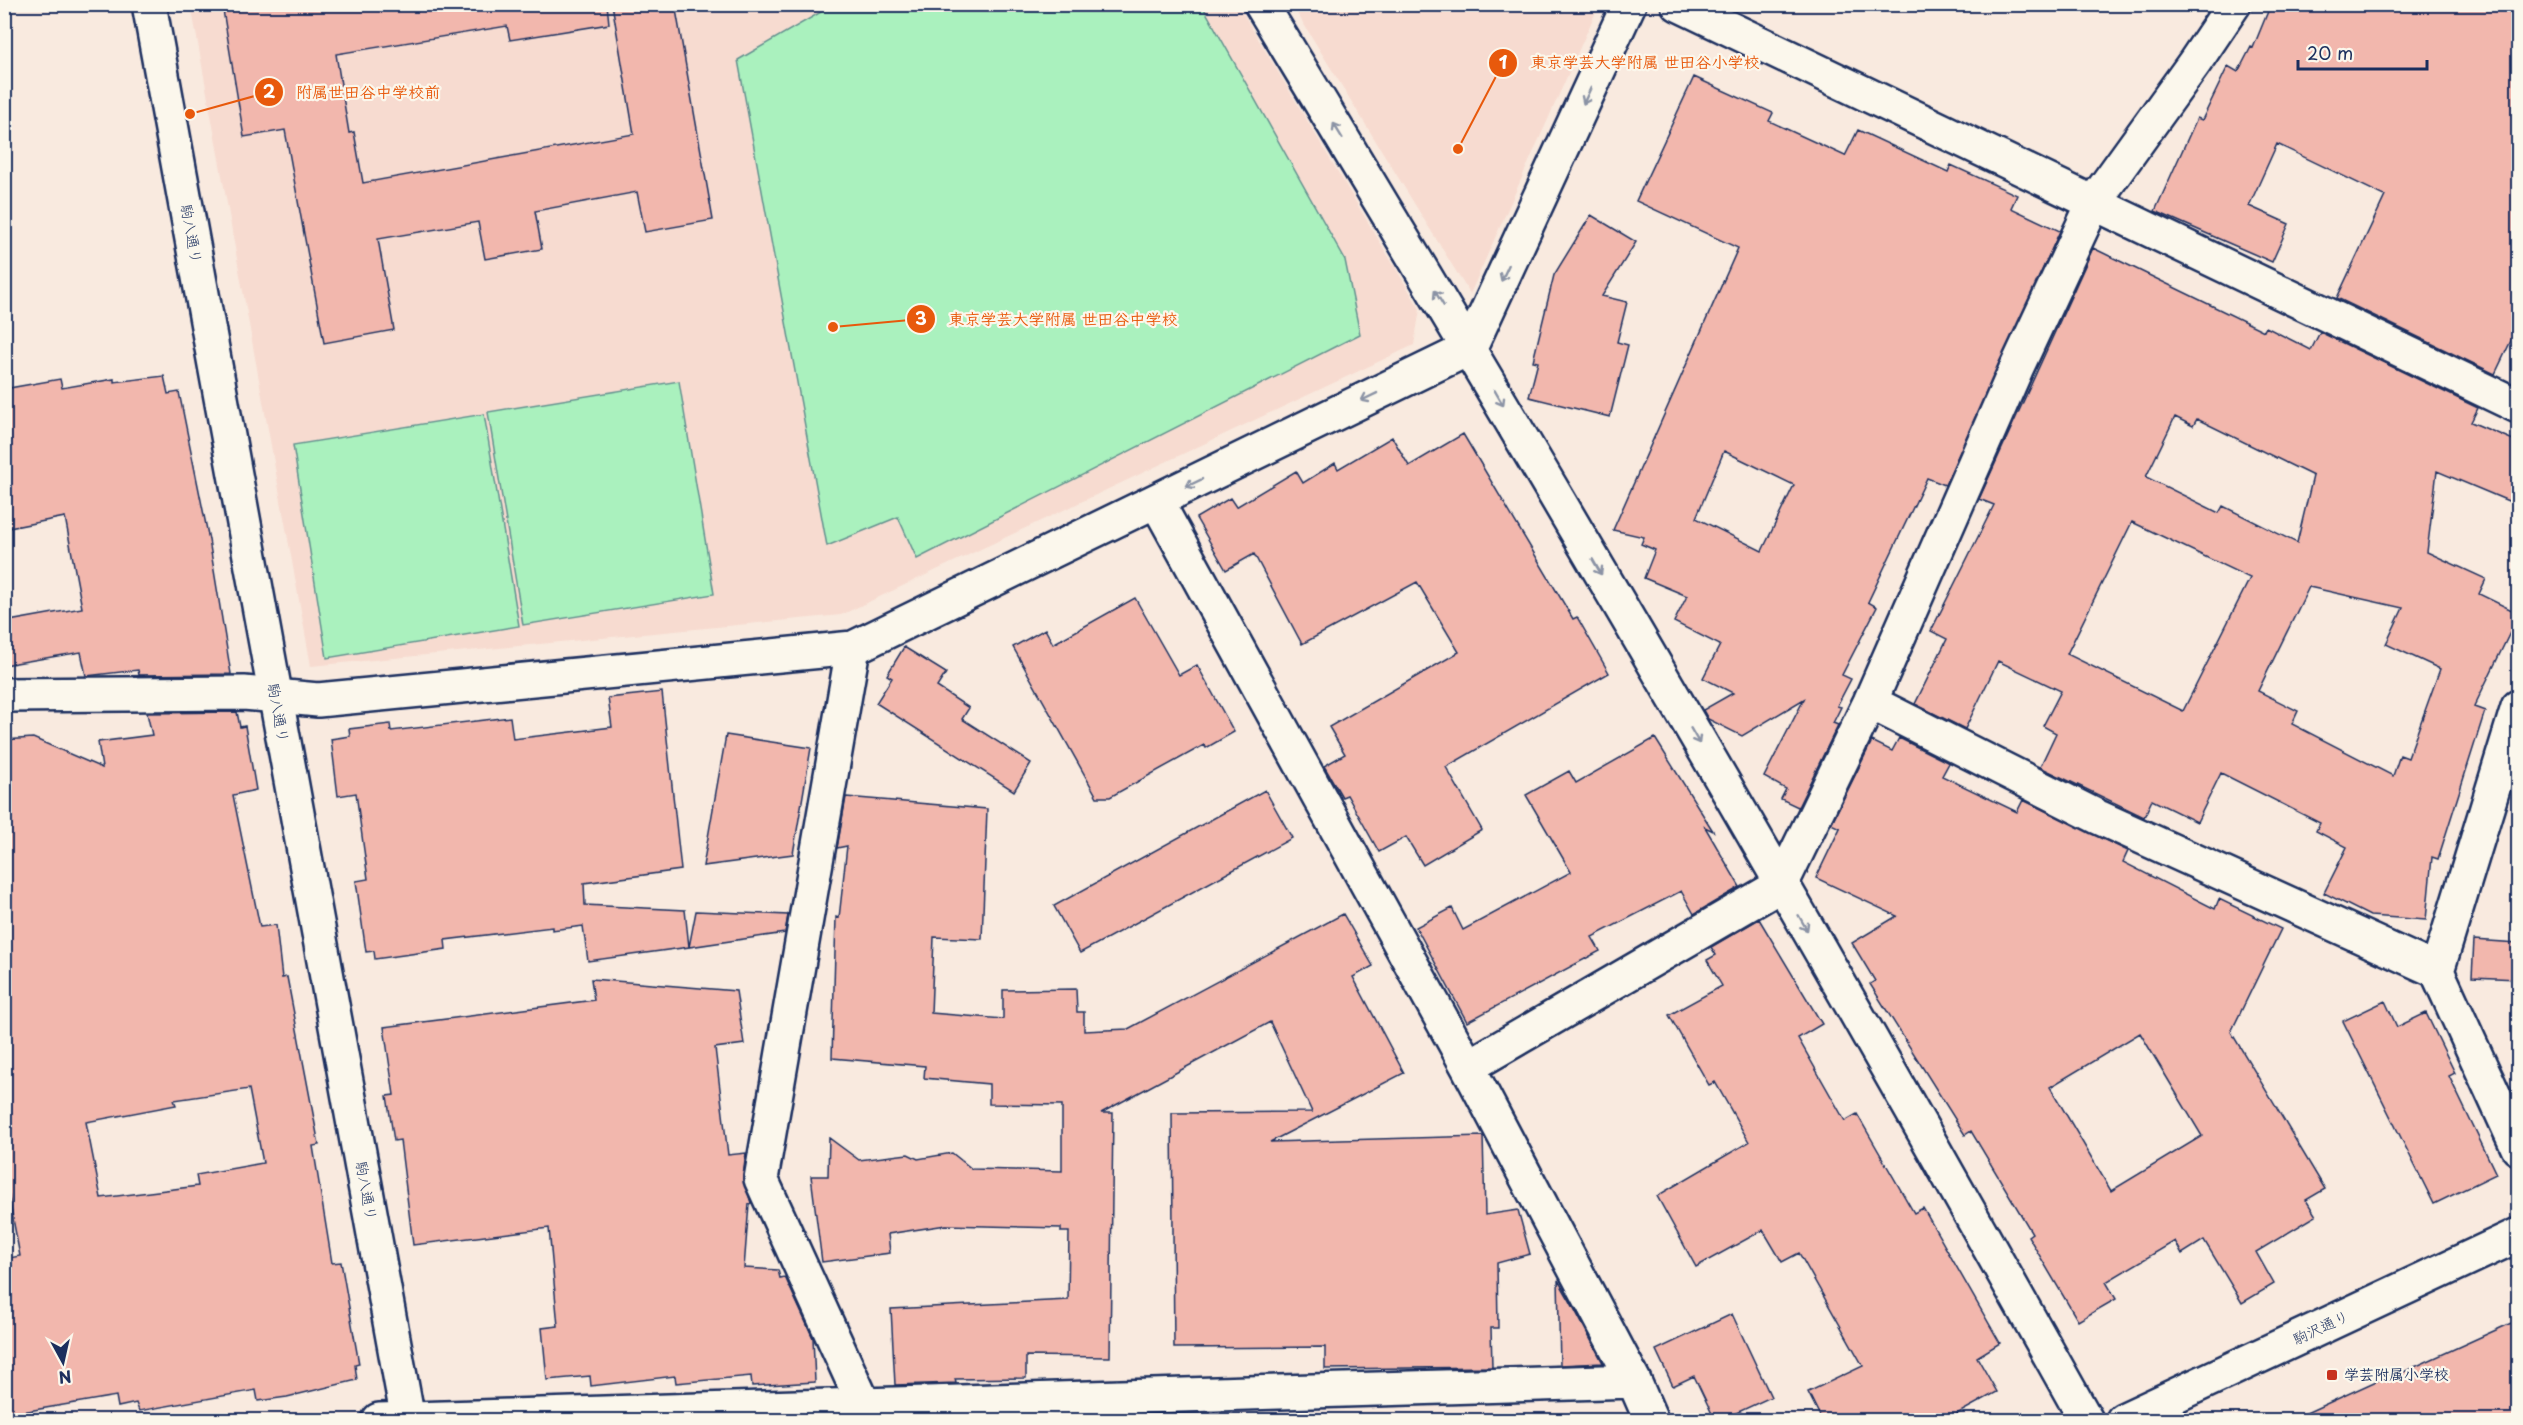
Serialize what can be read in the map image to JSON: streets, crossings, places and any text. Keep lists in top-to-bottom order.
{
  "streets": {
    "street": ["駒八通り", "駒沢通り"]
  },
  "places": {
    "other": ["附属世田谷中学校前", "東京学芸大学附属 世田谷小学校", "東京学芸大学附属 世田谷中学校"],
    "transit": ["学芸附属小学校"]
  },
  "scale_bar": "20 m",
  "north": "bottom"
}
